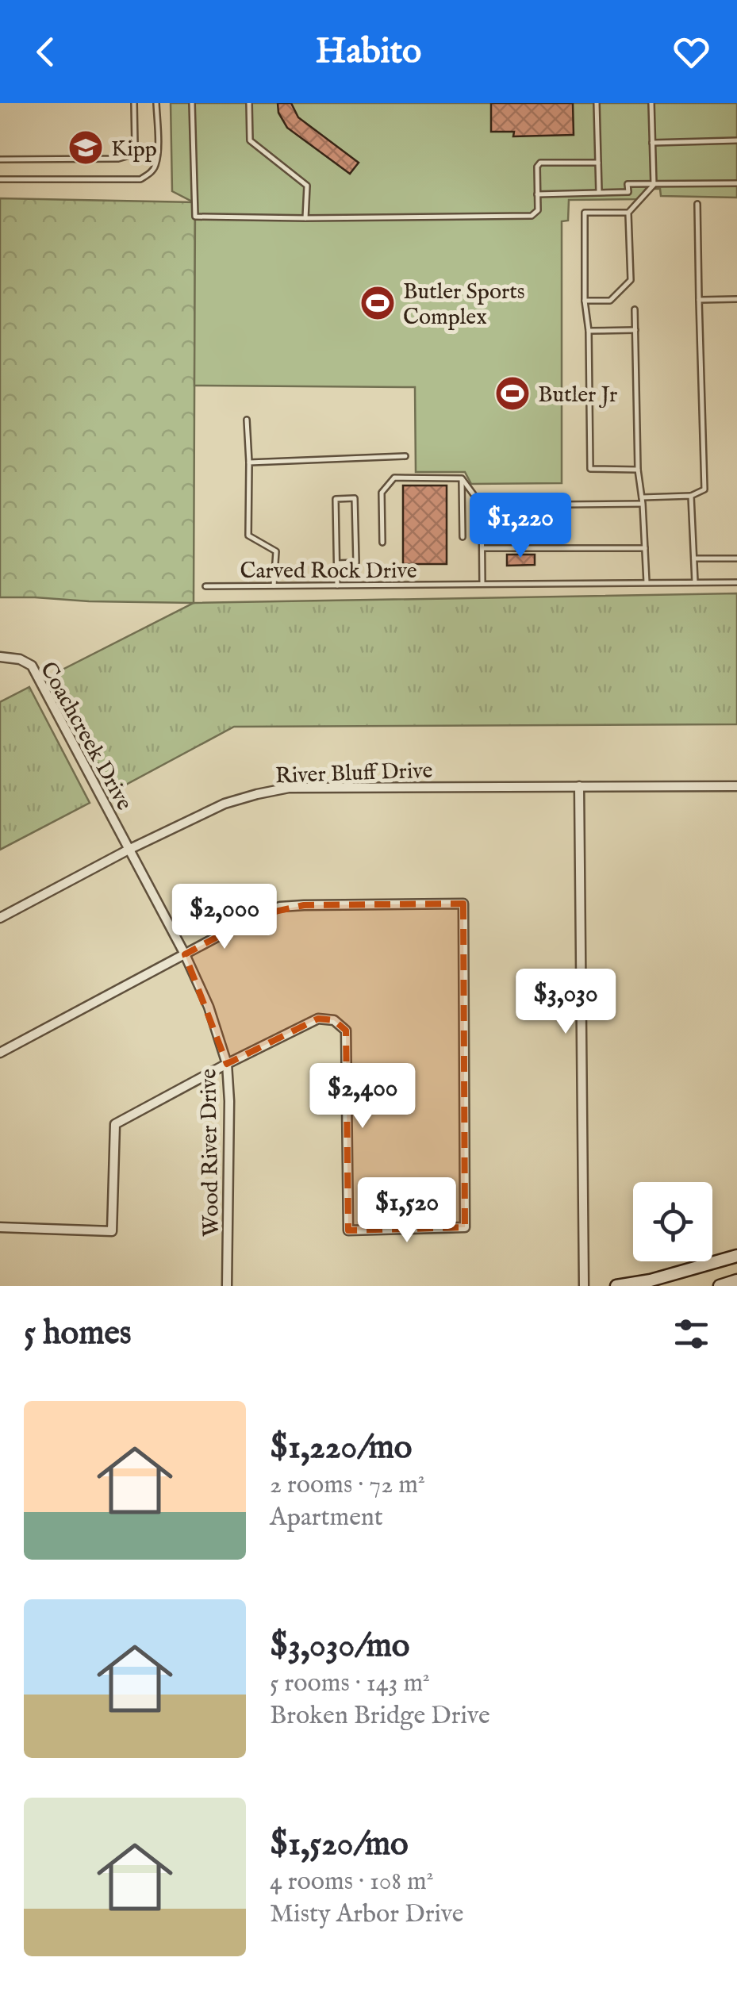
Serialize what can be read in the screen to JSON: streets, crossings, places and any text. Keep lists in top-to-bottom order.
{
  "streets": {
    "street": ["Coachcreek Drive", "River Bluff Drive", "Wood River Drive"],
    "lane": ["Carved Rock Drive"]
  },
  "crossings": [
    ["Coachcreek Drive", "River Bluff Drive"],
    ["Coachcreek Drive", "Wood River Drive"],
    ["River Bluff Drive", "Wood River Drive"]
  ],
  "places": {
    "school or university": ["Kipp"],
    "sports": ["Butler Sports Complex", "Butler Jr"]
  },
  "page": {
    "header": "Habito",
    "price": [
      "$1,220",
      "$2,000",
      "$3,030",
      "$2,400",
      "$1,520"
    ],
    "heading": "5 homes",
    "list": [
      {
        "name": "$1,220/mo",
        "note": "2 rooms · 72 m² · Apartment"
      },
      {
        "name": "$3,030/mo",
        "note": "5 rooms · 143 m² · Broken Bridge Drive"
      },
      {
        "name": "$1,520/mo",
        "note": "4 rooms · 108 m² · Misty Arbor Drive"
      }
    ]
  }
}
